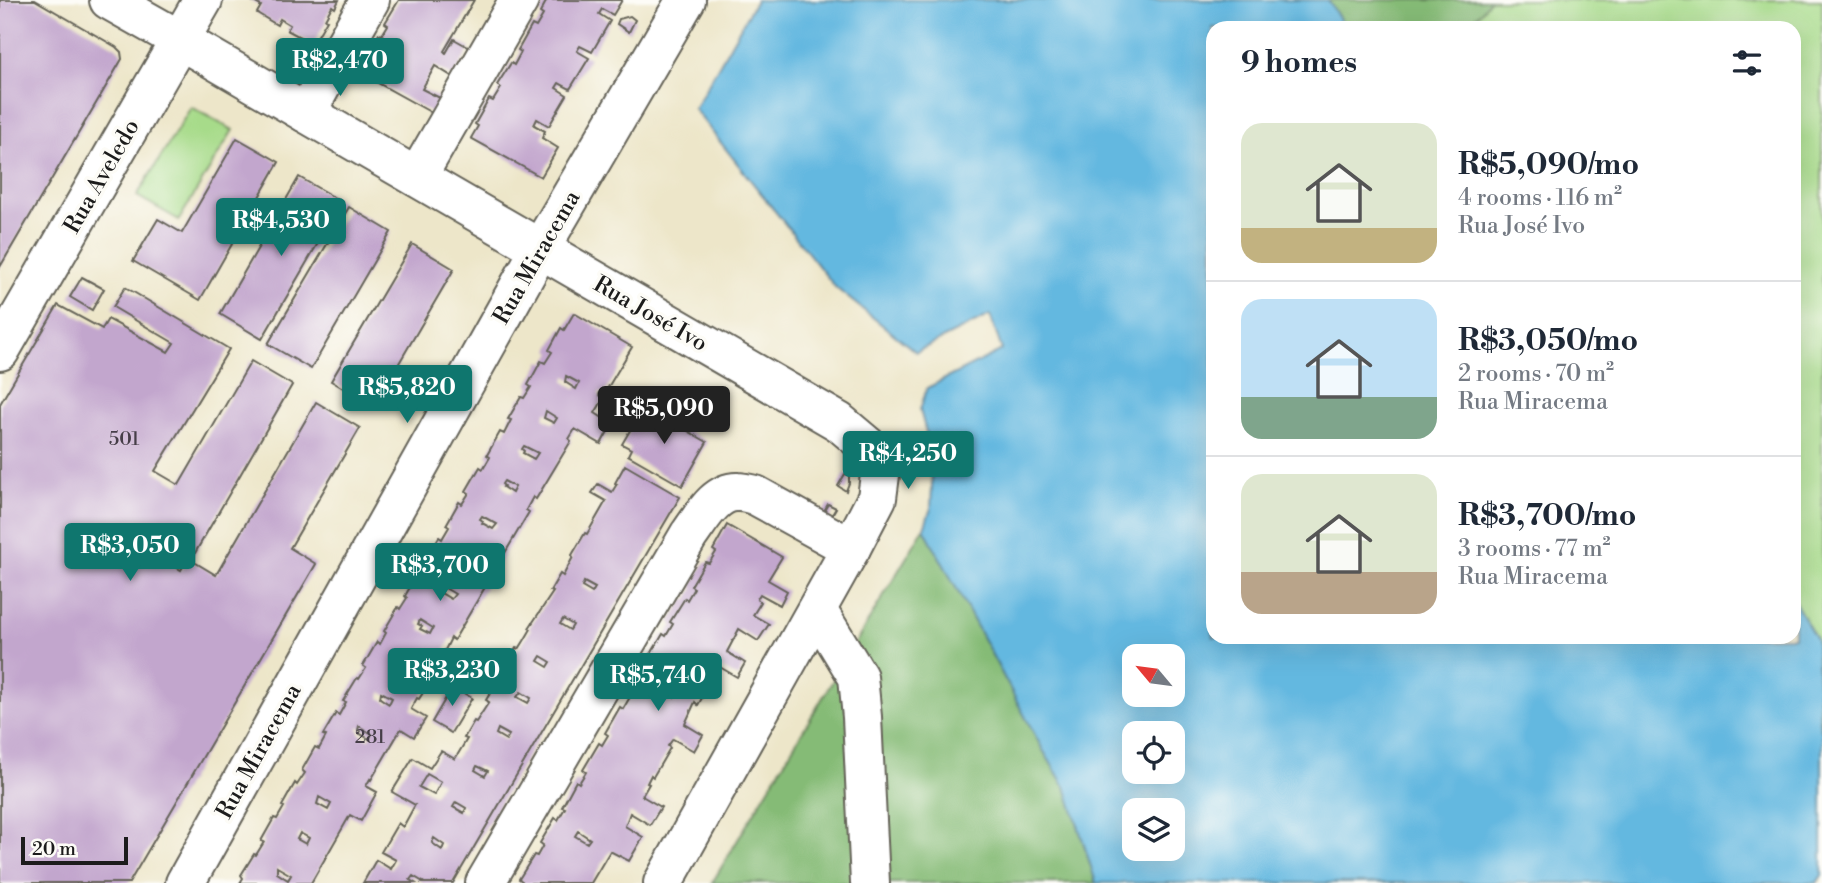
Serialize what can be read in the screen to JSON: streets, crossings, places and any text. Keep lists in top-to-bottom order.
{
  "streets": {
    "street": ["Rua Aveledo", "Rua Miracema", "Rua José Ivo"]
  },
  "crossings": [
    ["Rua Aveledo", "Rua José Ivo"],
    ["Rua Miracema", "Rua José Ivo"]
  ],
  "house_numbers": ["501", "281"],
  "scale_bar": "20 m",
  "north": "top left",
  "page": {
    "heading": "9 homes",
    "price": [
      "R$2,470",
      "R$4,530",
      "R$5,820",
      "R$5,090",
      "R$4,250",
      "R$3,050",
      "R$3,700",
      "R$3,230",
      "R$5,740"
    ],
    "list": [
      {
        "name": "R$5,090/mo",
        "note": "4 rooms · 116 m² · Rua José Ivo"
      },
      {
        "name": "R$3,050/mo",
        "note": "2 rooms · 70 m² · Rua Miracema"
      },
      {
        "name": "R$3,700/mo",
        "note": "3 rooms · 77 m² · Rua Miracema"
      }
    ],
    "scale": "20 m"
  }
}
